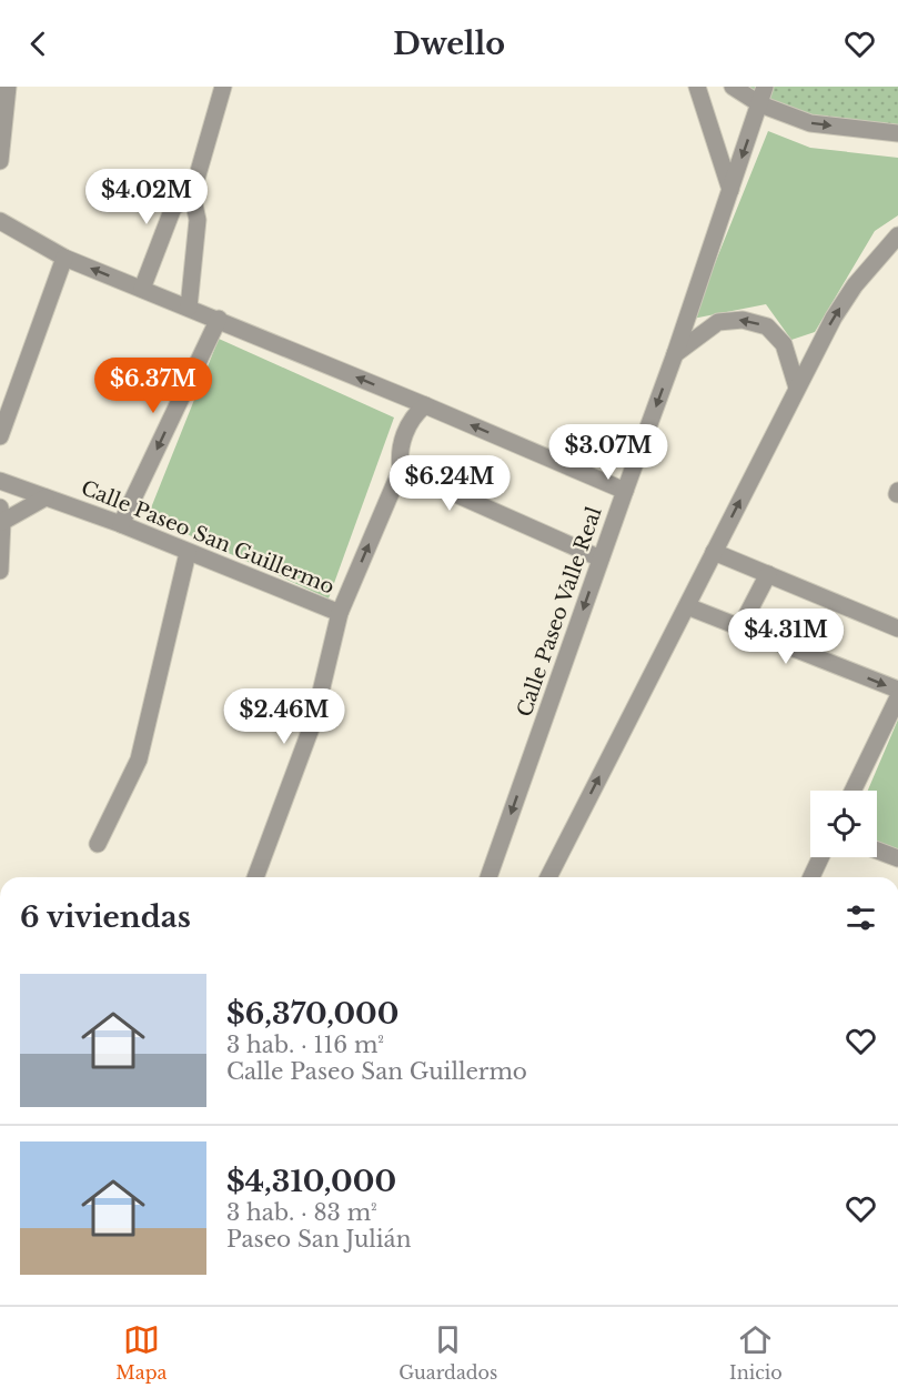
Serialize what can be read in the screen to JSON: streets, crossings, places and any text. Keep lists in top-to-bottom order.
{
  "streets": {
    "street": ["Calle Paseo San Guillermo", "Calle Paseo Valle Real"]
  },
  "page": {
    "header": "Dwello",
    "price": [
      "$4.02M",
      "$6.37M",
      "$3.07M",
      "$6.24M",
      "$4.31M",
      "$2.46M"
    ],
    "heading": "6 viviendas",
    "list": [
      {
        "name": "$6,370,000",
        "note": "3 hab. · 116 m² · Calle Paseo San Guillermo"
      },
      {
        "name": "$4,310,000",
        "note": "3 hab. · 83 m² · Paseo San Julián"
      }
    ],
    "tabs": ["Mapa", "Guardados", "Inicio"]
  }
}
